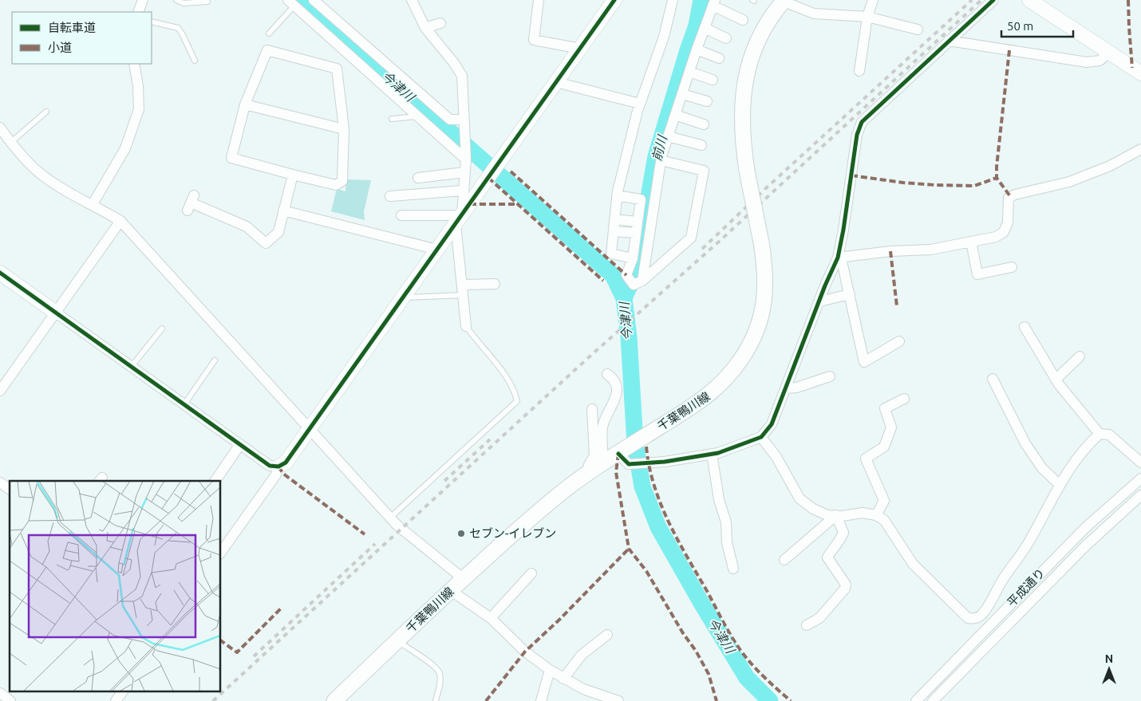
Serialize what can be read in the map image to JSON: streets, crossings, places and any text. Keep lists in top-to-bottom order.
{
  "streets": {
    "main road": ["千葉鴨川線"],
    "street": ["平成通り"]
  },
  "water": ["今津川", "前川"],
  "places": ["セブン-イレブン"],
  "legend": ["自転車道", "小道"],
  "scale_bar": "50 m",
  "north": "top"
}
